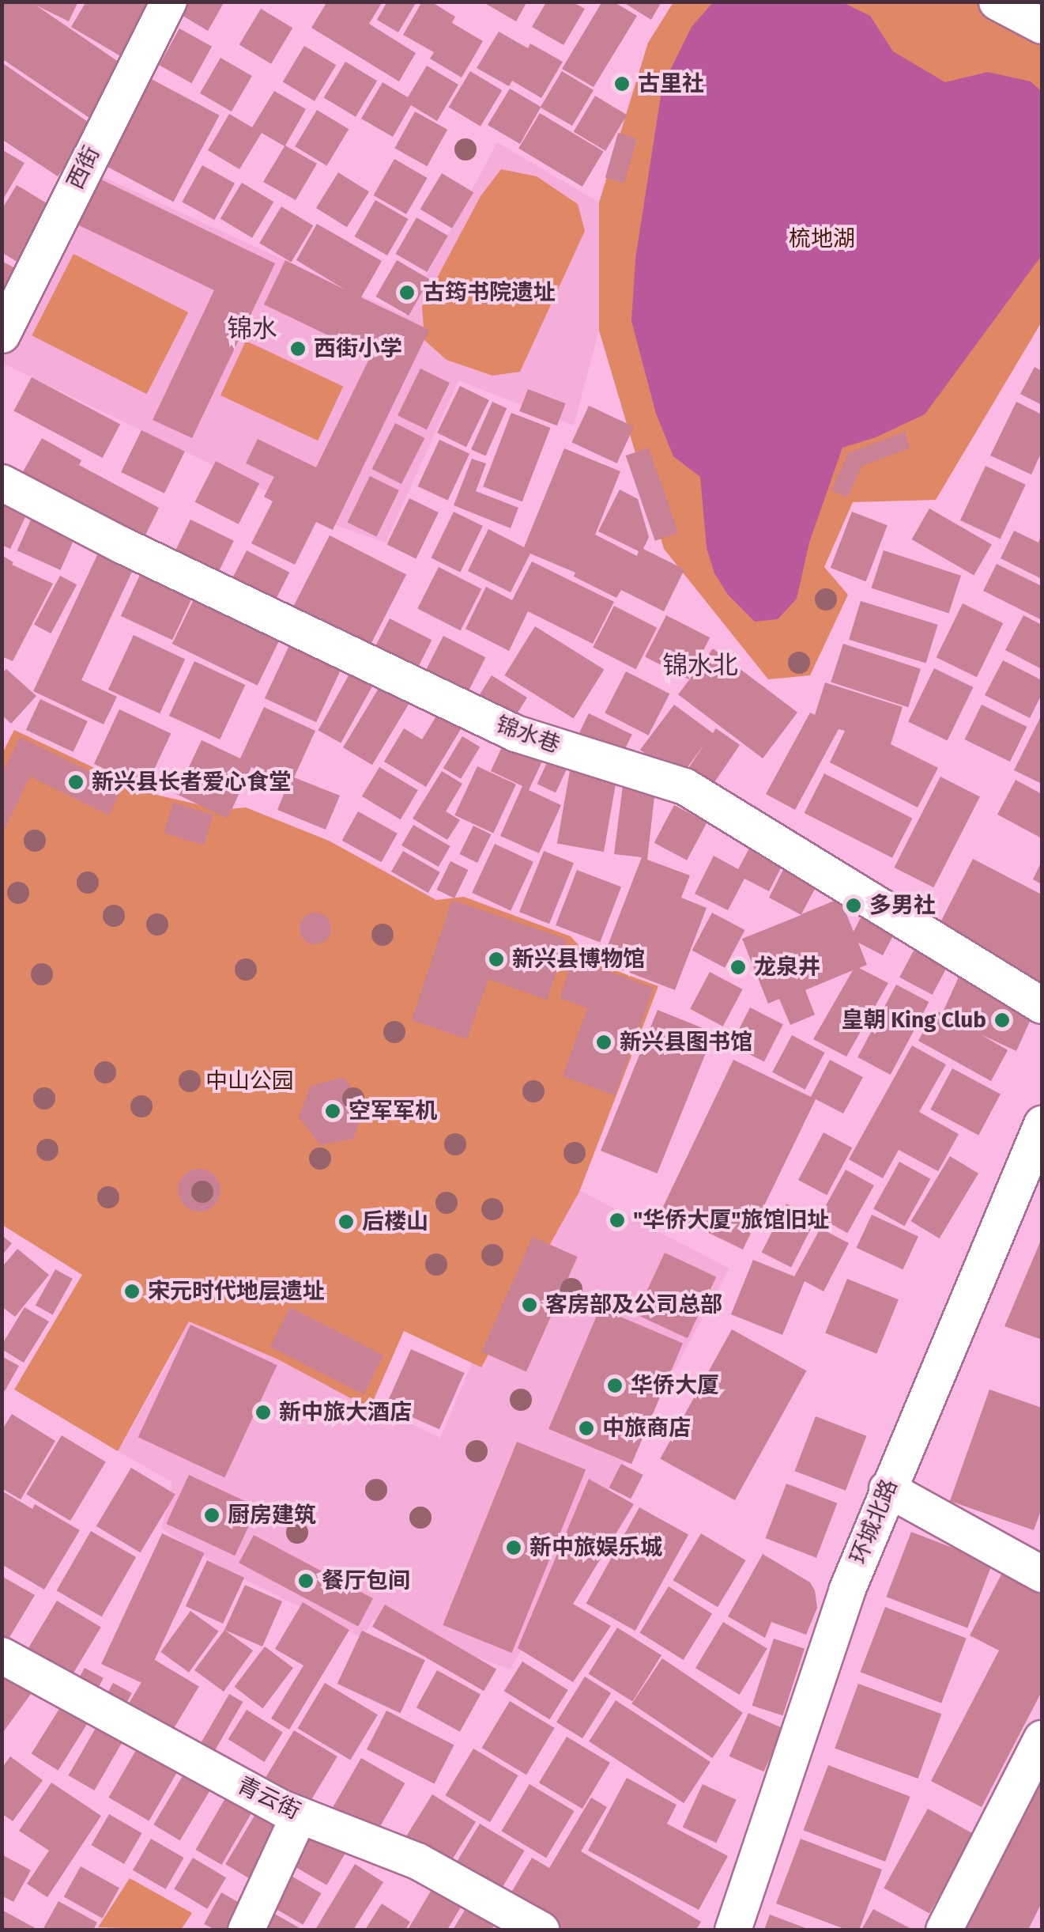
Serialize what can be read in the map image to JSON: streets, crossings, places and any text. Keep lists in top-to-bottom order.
{
  "streets": {
    "street": [
      "西街",
      "锦水巷",
      "环城北路",
      "青云街"
    ]
  },
  "districts": ["锦水", "锦水北"],
  "parks": ["梳地湖", "中山公园"],
  "places": [
    "古里社",
    "古筠书院遗址",
    "西街小学",
    "新兴县长者爱心食堂",
    "多男社",
    "新兴县博物馆",
    "龙泉井",
    "皇朝 King Club",
    "新兴县图书馆",
    "空军军机",
    "\"华侨大厦\"旅馆旧址",
    "后楼山",
    "宋元时代地层遗址",
    "客房部及公司总部",
    "华侨大厦",
    "新中旅大酒店",
    "中旅商店",
    "厨房建筑",
    "新中旅娱乐城",
    "餐厅包间"
  ]
}
